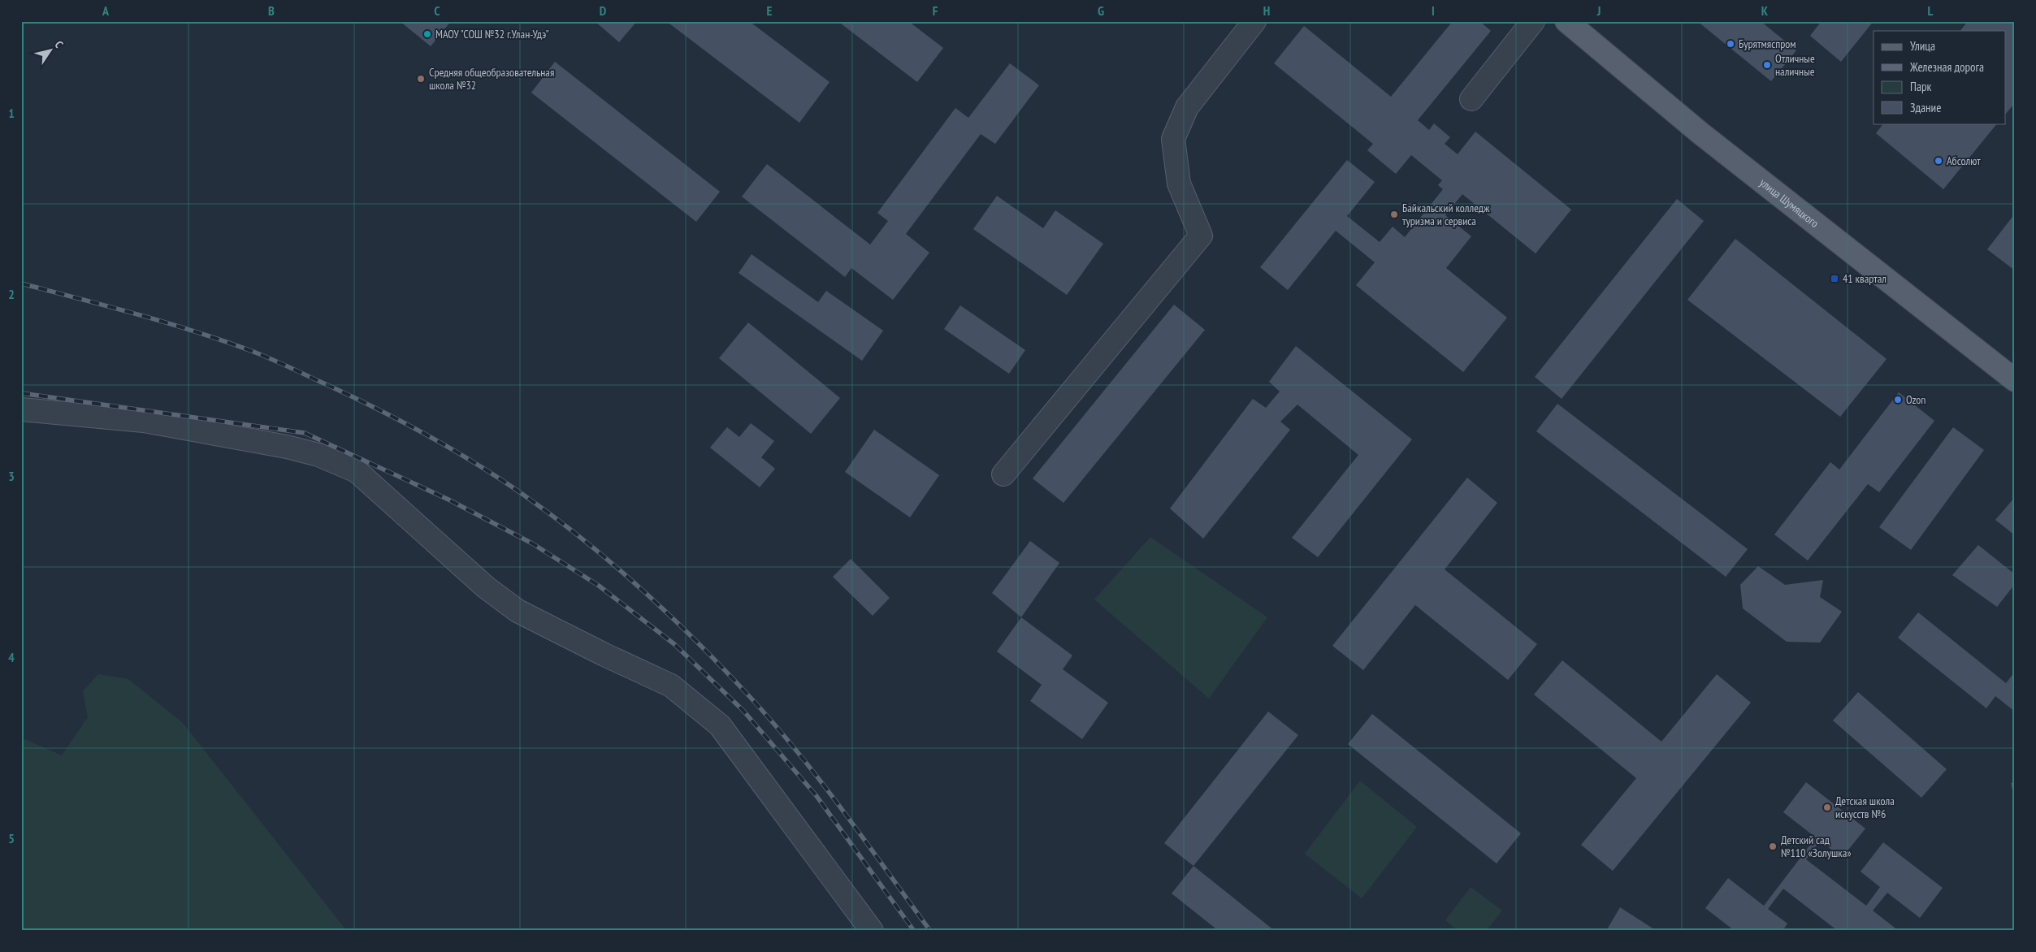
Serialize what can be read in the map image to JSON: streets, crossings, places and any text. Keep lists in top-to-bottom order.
{
  "streets": {
    "main road": ["улица Шумяцкого"]
  },
  "places": {
    "other": [
      "МАОУ \"СОШ №32 г.Улан-Удэ\"",
      "Бурятмяспром",
      "Отличные наличные",
      "Средняя общеобразовательная школа №32",
      "Абсолют",
      "Байкальский колледж туризма и сервиса",
      "Ozon",
      "Детская школа искусств №6",
      "Детский сад №110 «Золушка»"
    ],
    "transit": ["41 квартал"]
  },
  "legend": [
    "Улица",
    "Железная дорога",
    "Парк",
    "Здание"
  ],
  "north": "top right",
  "grid": {
    "columns": [
      "A",
      "B",
      "C",
      "D",
      "E",
      "F",
      "G",
      "H",
      "I",
      "J",
      "K",
      "L"
    ],
    "rows": [
      "1",
      "2",
      "3",
      "4",
      "5"
    ]
  }
}
